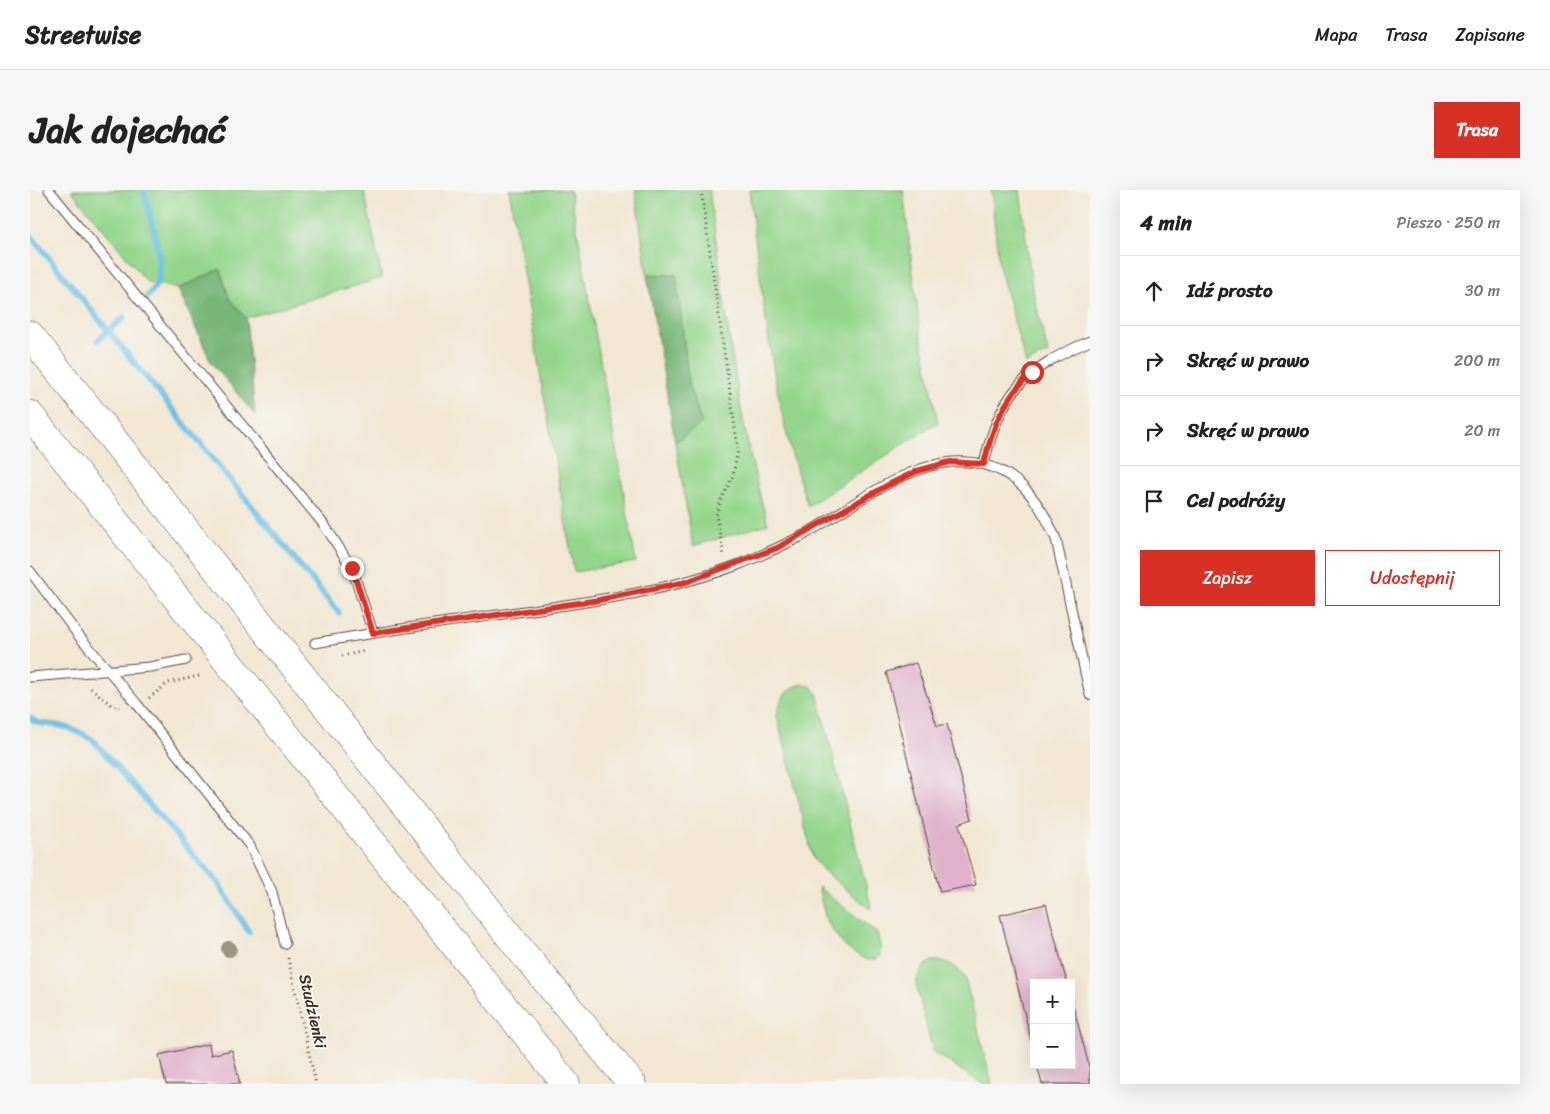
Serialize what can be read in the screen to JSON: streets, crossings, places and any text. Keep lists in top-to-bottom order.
{
  "streets": {
    "path": ["Studzienki"]
  },
  "page": {
    "header": "Streetwise",
    "nav": ["Mapa", "Trasa", "Zapisane"],
    "title": "Jak dojechać",
    "buttons": [
      "Trasa",
      ["Zapisz", "Udostępnij"]
    ],
    "heading": ["4 min", "Pieszo · 250 m"],
    "list": [
      ["Idź prosto", "30 m"],
      ["Skręć w prawo", "200 m"],
      ["Skręć w prawo", "20 m"],
      "Cel podróży"
    ],
    "map_buttons": ["+", "−"]
  }
}
